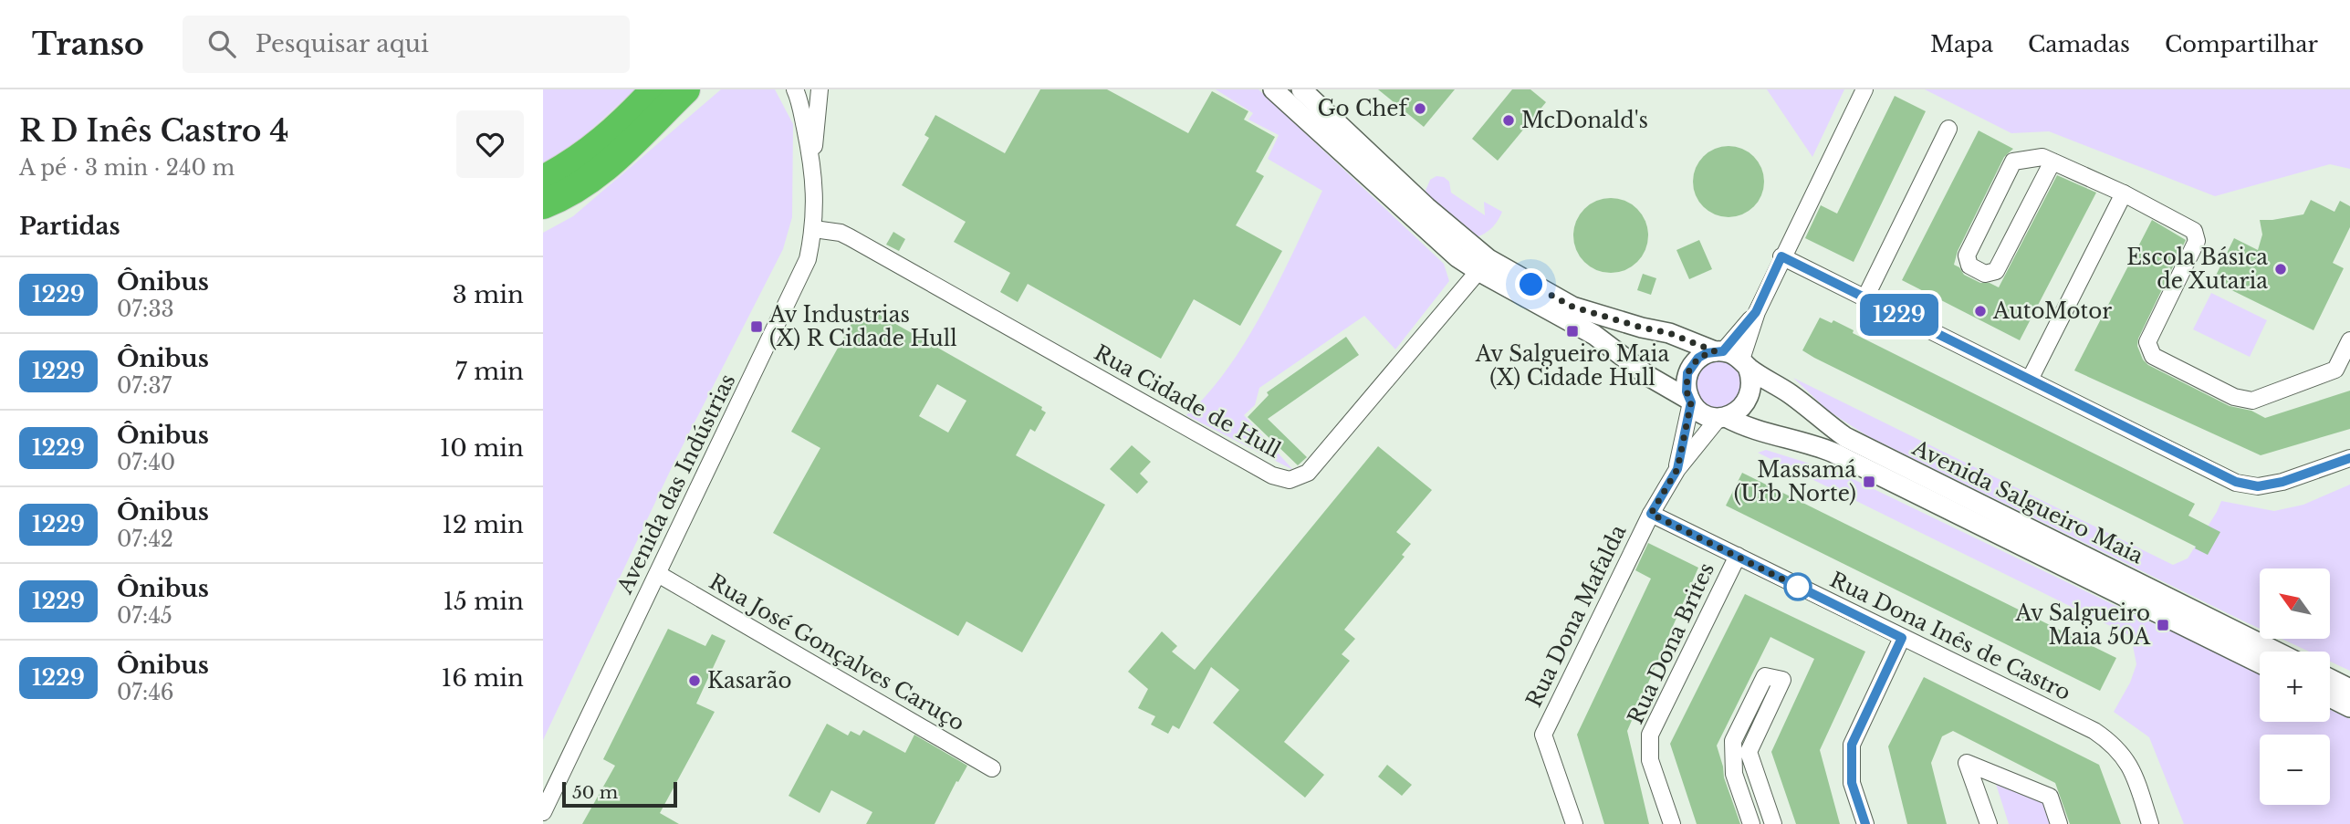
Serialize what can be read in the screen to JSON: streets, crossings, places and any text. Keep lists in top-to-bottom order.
{
  "streets": {
    "street": [
      "Rua Cidade de Hull",
      "Avenida das Indústrias",
      "Avenida Salgueiro Maia",
      "Rua Dona Mafalda",
      "Rua Dona Inês de Castro",
      "Rua Dona Brites",
      "Rua José Gonçalves Caruço"
    ]
  },
  "crossings": [
    ["Rua Cidade de Hull", "Avenida das Indústrias"],
    ["Rua Cidade de Hull", "Avenida Salgueiro Maia"],
    ["Avenida das Indústrias", "Rua José Gonçalves Caruço"],
    ["Avenida Salgueiro Maia", "Rua Dona Mafalda"],
    ["Rua Dona Mafalda", "Rua Dona Inês de Castro"],
    ["Rua Dona Inês de Castro", "Rua Dona Brites"]
  ],
  "places": {
    "other": [
      "Go Chef",
      "McDonald's",
      "Escola Básica de Xutaria",
      "AutoMotor",
      "Kasarão"
    ],
    "transit": [
      "Av Industrias (X) R Cidade Hull",
      "Av Salgueiro Maia (X) Cidade Hull",
      "Massamá (Urb Norte)",
      "Av Salgueiro Maia 50A"
    ]
  },
  "lines": ["bus line 1229"],
  "scale_bar": "50 m",
  "north": "top left",
  "page": {
    "header": "Transo",
    "search": "Pesquisar aqui",
    "nav": ["Mapa", "Camadas", "Compartilhar"],
    "heading": [
      ["R D Inês Castro 4", "A pé · 3 min · 240 m"],
      "Partidas"
    ],
    "on_map": "1229",
    "list": [
      {
        "mark": "1229",
        "name": "Ônibus",
        "note": "07:33",
        "value": "3 min"
      },
      {
        "mark": "1229",
        "name": "Ônibus",
        "note": "07:37",
        "value": "7 min"
      },
      {
        "mark": "1229",
        "name": "Ônibus",
        "note": "07:40",
        "value": "10 min"
      },
      {
        "mark": "1229",
        "name": "Ônibus",
        "note": "07:42",
        "value": "12 min"
      },
      {
        "mark": "1229",
        "name": "Ônibus",
        "note": "07:45",
        "value": "15 min"
      },
      {
        "mark": "1229",
        "name": "Ônibus",
        "note": "07:46",
        "value": "16 min"
      }
    ],
    "map_buttons": ["+", "−"],
    "scale": "50 m"
  }
}
